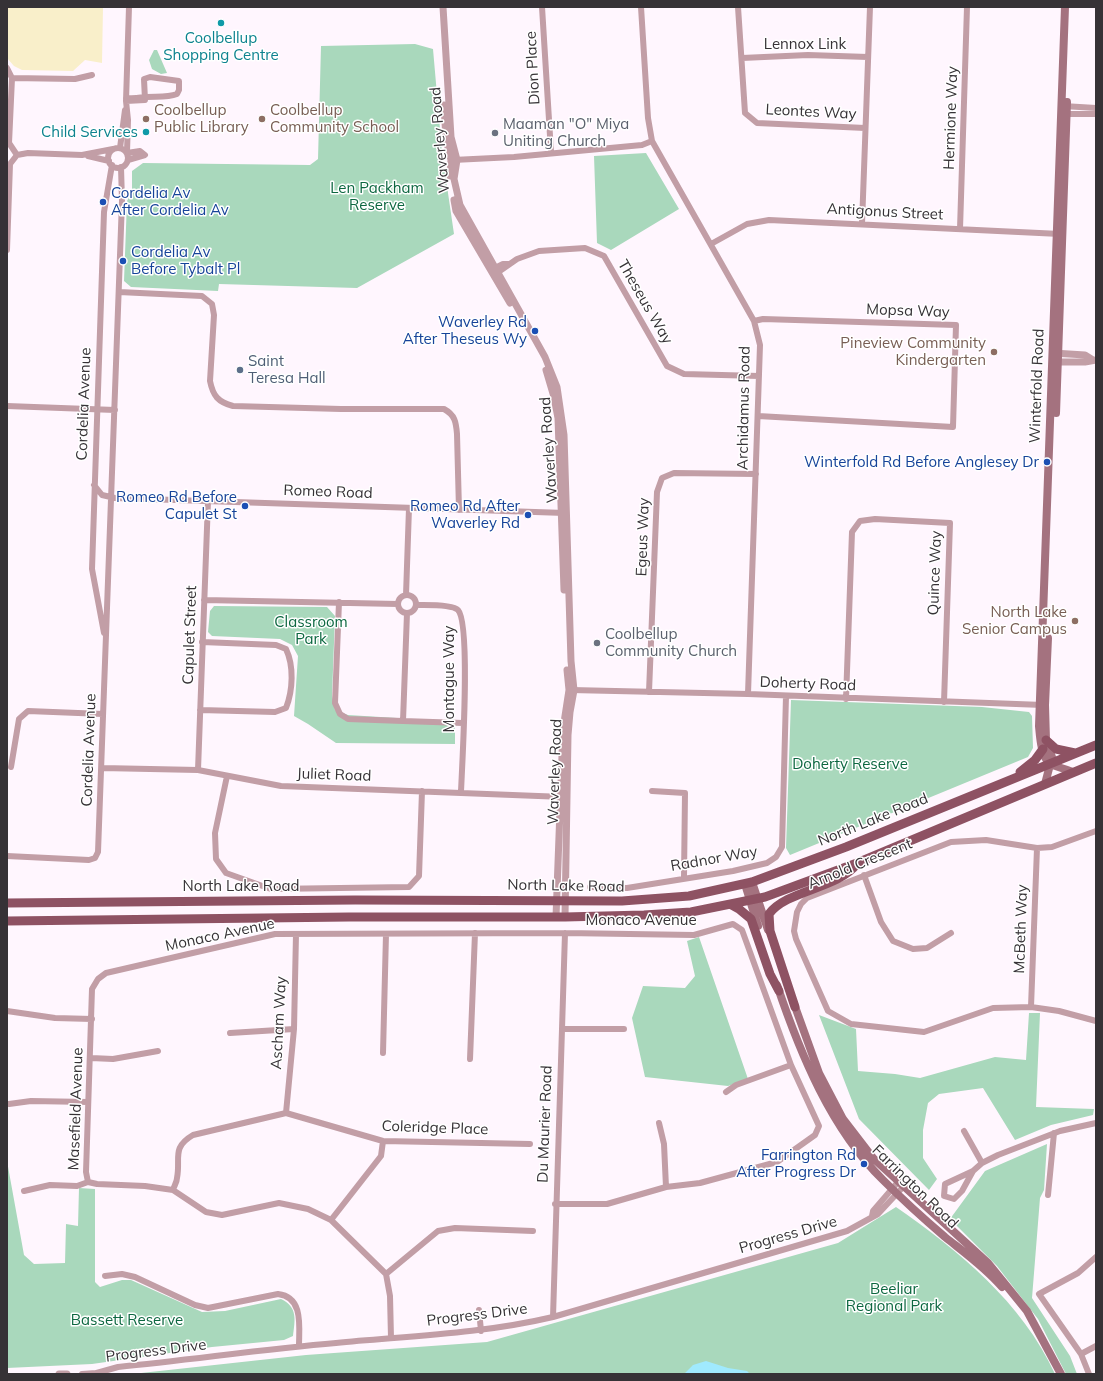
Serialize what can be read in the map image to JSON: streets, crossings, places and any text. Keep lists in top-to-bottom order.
{
  "streets": {
    "main road": ["Winterfold Road", "North Lake Road", "Farrington Road"],
    "street": [
      "Lennox Link",
      "Dion Place",
      "Leontes Way",
      "Hermione Way",
      "Waverley Road",
      "Antigonus Street",
      "Theseus Way",
      "Mopsa Way",
      "Cordelia Avenue",
      "Archidamus Road",
      "Romeo Road",
      "Egeus Way",
      "Quince Way",
      "Capulet Street",
      "Montague Way",
      "Doherty Road",
      "Juliet Road",
      "Radnor Way",
      "Arnold Crescent",
      "Monaco Avenue",
      "McBeth Way",
      "Ascham Way",
      "Masefield Avenue",
      "Du Maurier Road",
      "Coleridge Place",
      "Progress Drive"
    ]
  },
  "crossings": [
    ["Lennox Link", "Leontes Way"],
    ["Hermione Way", "Antigonus Street"],
    ["Waverley Road", "Theseus Way"],
    ["Waverley Road", "Romeo Road"],
    ["Waverley Road", "Doherty Road"],
    ["Waverley Road", "Juliet Road"],
    ["Waverley Road", "North Lake Road"],
    ["Antigonus Street", "Winterfold Road"],
    ["Antigonus Street", "Archidamus Road"],
    ["Theseus Way", "Archidamus Road"],
    ["Mopsa Way", "Archidamus Road"],
    ["Winterfold Road", "Doherty Road"],
    ["Winterfold Road", "North Lake Road"],
    ["Cordelia Avenue", "Romeo Road"],
    ["Cordelia Avenue", "Juliet Road"],
    ["Archidamus Road", "Egeus Way"],
    ["Archidamus Road", "Doherty Road"],
    ["Romeo Road", "Capulet Street"],
    ["Egeus Way", "Doherty Road"],
    ["Quince Way", "Doherty Road"],
    ["Capulet Street", "Juliet Road"],
    ["Montague Way", "Juliet Road"],
    ["Doherty Road", "Radnor Way"],
    ["North Lake Road", "Farrington Road"],
    ["Arnold Crescent", "McBeth Way"],
    ["Monaco Avenue", "Ascham Way"],
    ["Monaco Avenue", "Masefield Avenue"],
    ["Monaco Avenue", "Du Maurier Road"],
    ["Ascham Way", "Coleridge Place"],
    ["Masefield Avenue", "Coleridge Place"],
    ["Du Maurier Road", "Progress Drive"],
    ["Farrington Road", "Progress Drive"]
  ],
  "parks": [
    "Len Packham Reserve",
    "Classroom Park",
    "Doherty Reserve",
    "Beeliar Regional Park",
    "Bassett Reserve"
  ],
  "places": [
    "Coolbellup Shopping Centre",
    "Coolbellup Public Library",
    "Coolbellup Community School",
    "Child Services",
    "Maaman \"O\" Miya Uniting Church",
    "Cordelia Av After Cordelia Av",
    "Cordelia Av Before Tybalt Pl",
    "Waverley Rd After Theseus Wy",
    "Pineview Community Kindergarten",
    "Saint Teresa Hall",
    "Winterfold Rd Before Anglesey Dr",
    "Romeo Rd Before Capulet St",
    "Romeo Rd After Waverley Rd",
    "North Lake Senior Campus",
    "Coolbellup Community Church",
    "Farrington Rd After Progress Dr"
  ]
}
